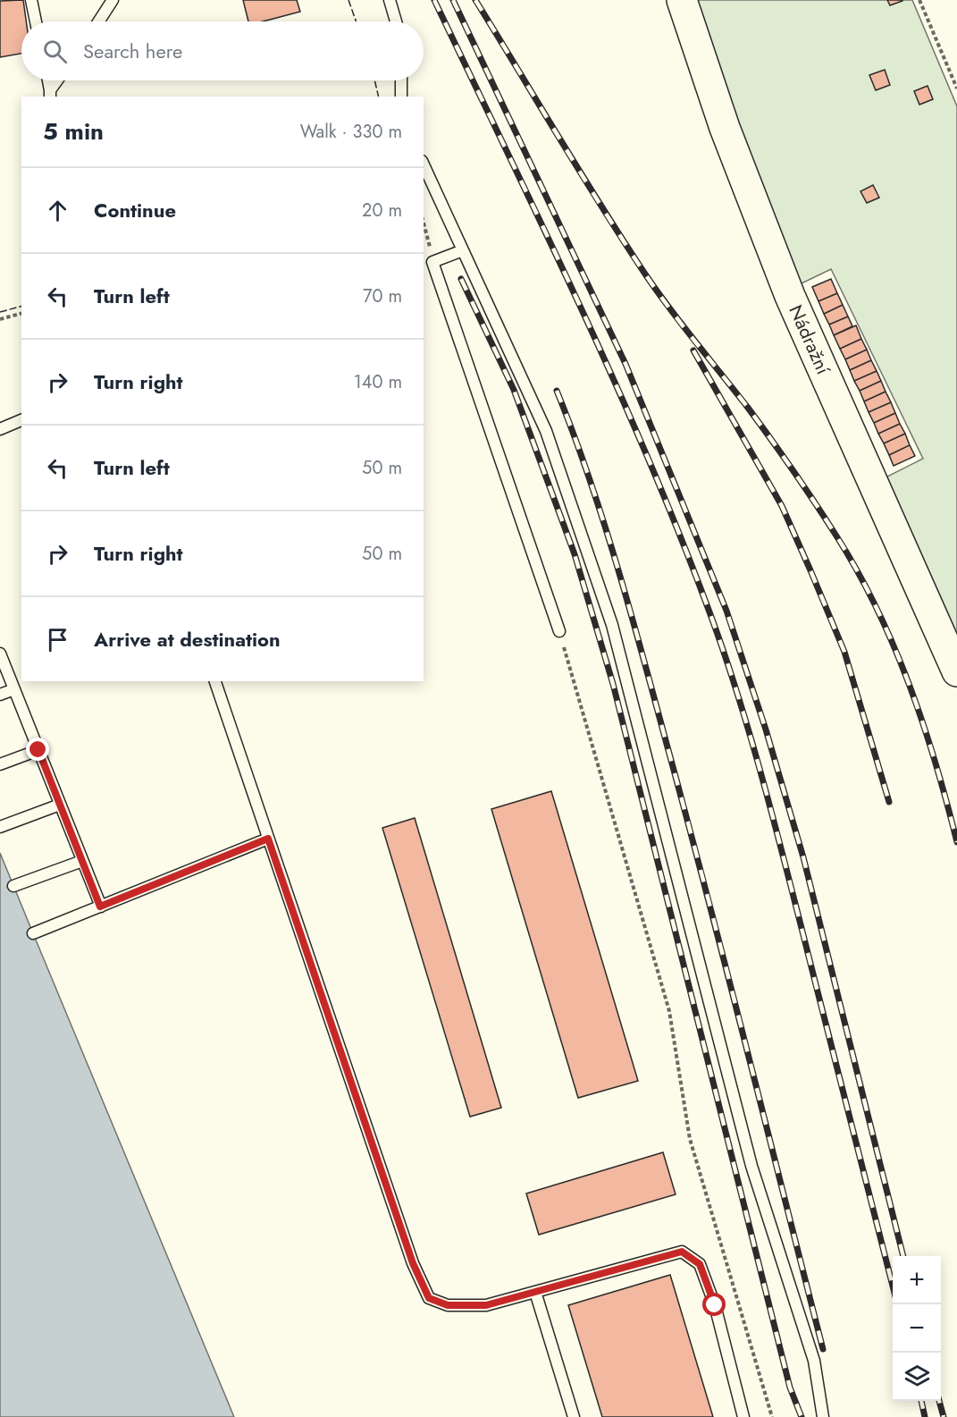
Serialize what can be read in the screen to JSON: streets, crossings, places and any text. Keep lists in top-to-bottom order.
{
  "streets": {
    "main road": ["Nádražní"]
  },
  "page": {
    "search": "Search here",
    "heading": ["5 min", "Walk · 330 m"],
    "list": [
      ["Continue", "20 m"],
      ["Turn left", "70 m"],
      ["Turn right", "140 m"],
      ["Turn left", "50 m"],
      ["Turn right", "50 m"],
      "Arrive at destination"
    ],
    "map_buttons": ["+", "−"]
  }
}
